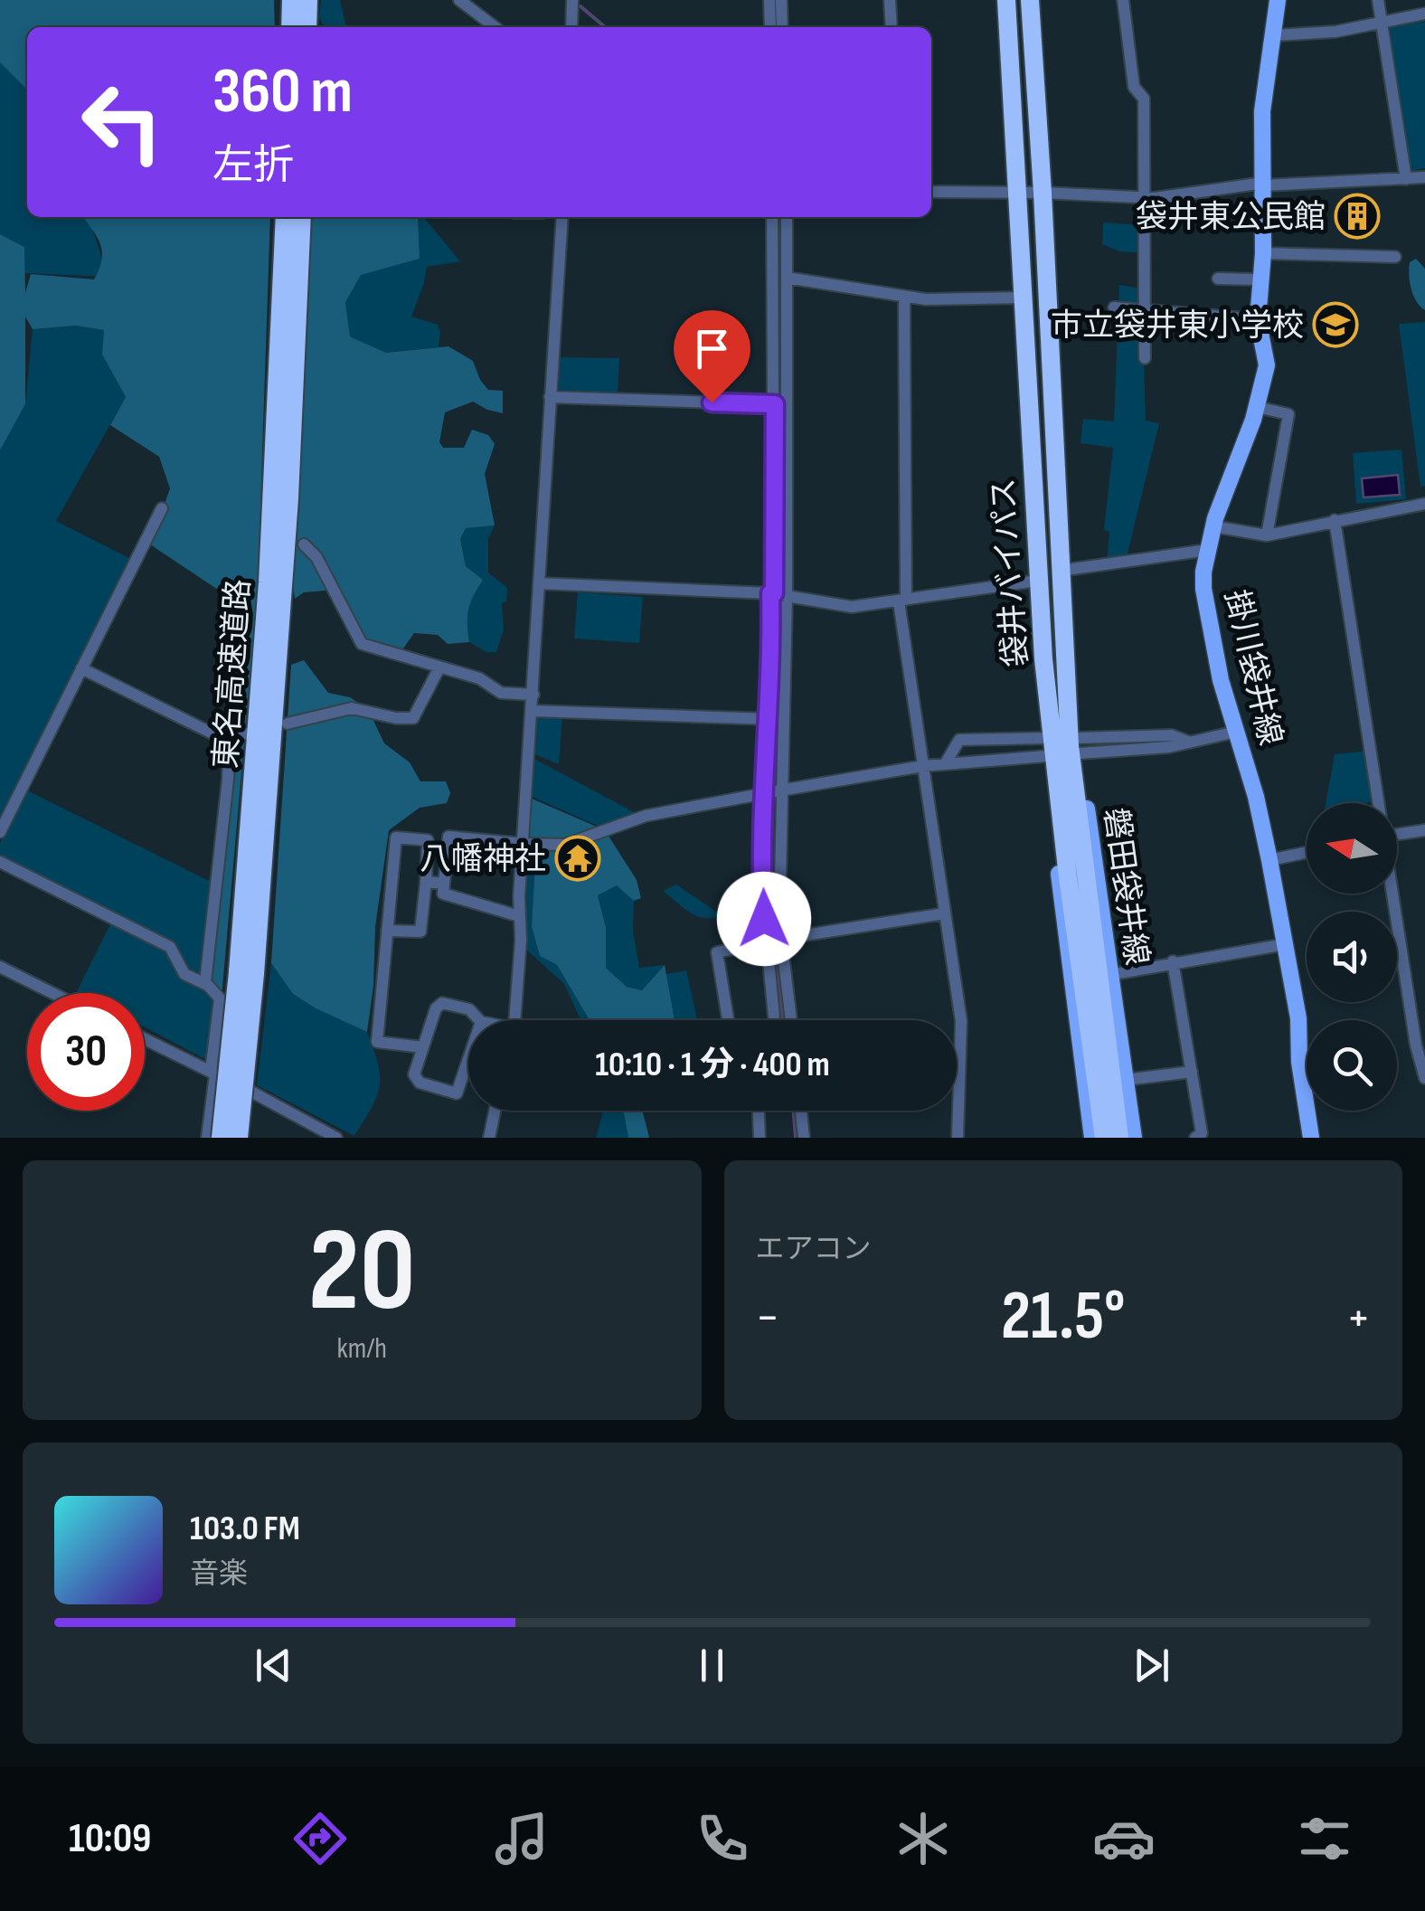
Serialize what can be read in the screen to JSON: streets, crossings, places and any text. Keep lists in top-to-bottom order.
{
  "streets": {
    "highway": ["袋井バイパス", "東名高速道路"],
    "main road": ["掛川袋井線", "磐田袋井線"]
  },
  "crossings": [
    ["袋井バイパス", "磐田袋井線"]
  ],
  "places": {
    "building": ["袋井東公民館"],
    "school or university": ["市立袋井東小学校"],
    "temple": ["八幡神社"]
  },
  "north": "left",
  "page": {
    "turn": ["360 m", "左折"],
    "limit": "30",
    "trip": "10:10 · 1 分 · 400 m",
    "tile": [
      ["20", "km/h"],
      "エアコン"
    ],
    "heat": ["−", "21.5°", "+"],
    "song": ["103.0 FM", "音楽"],
    "tabs": "10:09"
  }
}
